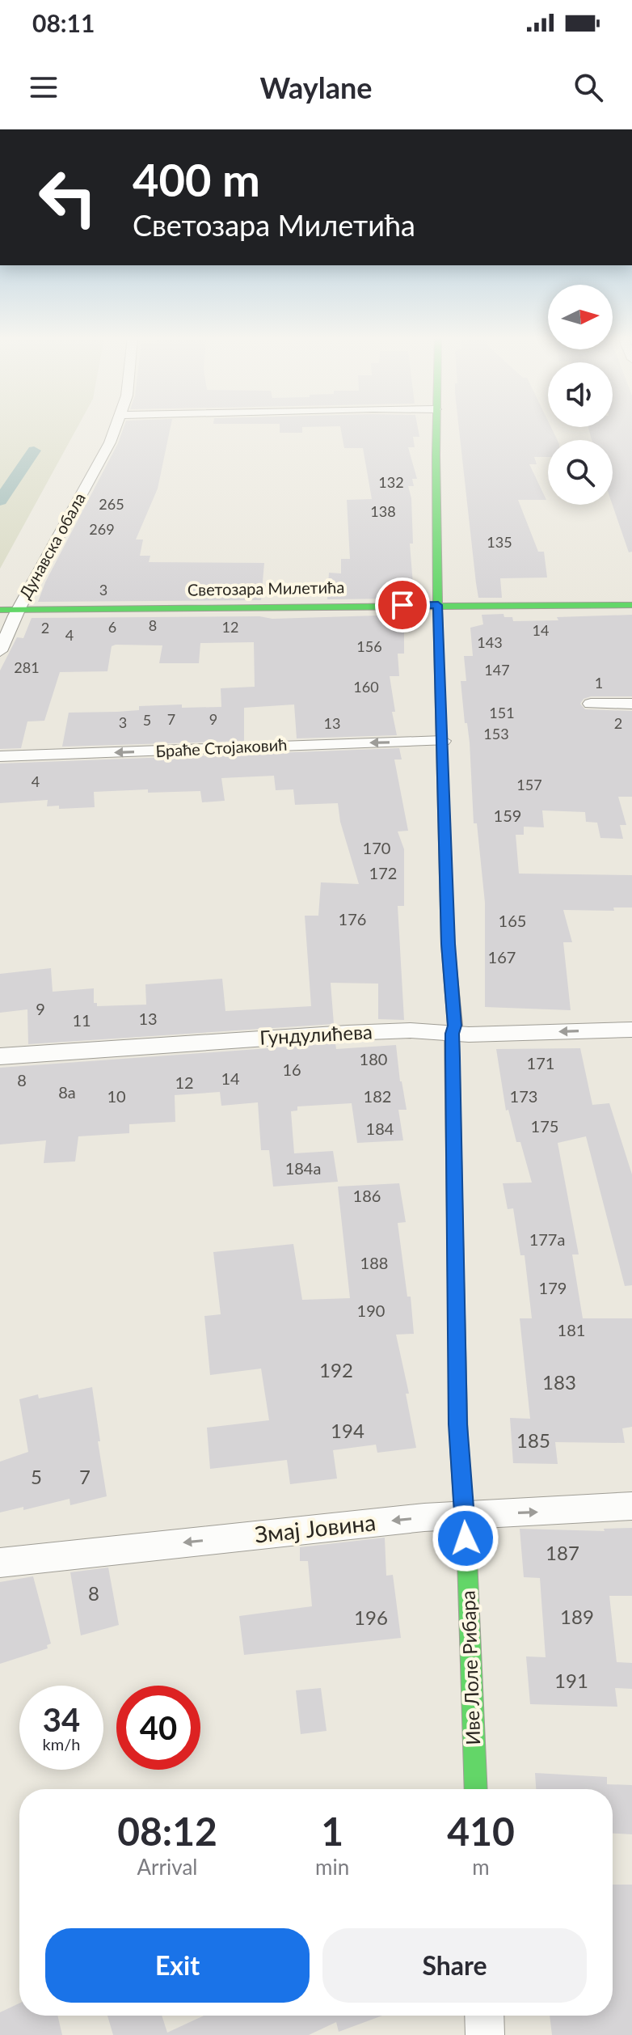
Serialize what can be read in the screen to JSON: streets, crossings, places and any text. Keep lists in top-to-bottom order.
{
  "streets": {
    "street": [
      "Дунавска обала",
      "Светозара Милетића",
      "Браће Стојаковић",
      "Гундулићева",
      "Змај Јовина",
      "Иве Лоле Рибара"
    ]
  },
  "crossings": [
    ["Дунавска обала", "Светозара Милетића"],
    ["Светозара Милетића", "Иве Лоле Рибара"],
    ["Браће Стојаковић", "Иве Лоле Рибара"],
    ["Гундулићева", "Иве Лоле Рибара"],
    ["Змај Јовина", "Иве Лоле Рибара"]
  ],
  "one_way": ["Браће Стојаковић"],
  "house_numbers": [
    "132",
    "265",
    "138",
    "269",
    "135",
    "3",
    "8",
    "6",
    "12",
    "2",
    "14",
    "4",
    "143",
    "156",
    "281",
    "147",
    "1",
    "160",
    "151",
    "7",
    "9",
    "5",
    "3",
    "13",
    "2",
    "153",
    "4",
    "157",
    "159",
    "170",
    "172",
    "176",
    "165",
    "167",
    "9",
    "13",
    "11",
    "180",
    "171",
    "16",
    "14",
    "8",
    "12",
    "8a",
    "10",
    "182",
    "173",
    "175",
    "184",
    "184a",
    "186",
    "177a",
    "188",
    "179",
    "190",
    "181",
    "192",
    "183",
    "194",
    "185",
    "5",
    "7",
    "187",
    "8",
    "189",
    "196",
    "191"
  ],
  "north": "right",
  "page": {
    "status": "08:11",
    "header": "Waylane",
    "turn": ["400 m", "Светозара Милетића"],
    "speed": "34 km/h",
    "limit": "40",
    "eta": [
      "08:12",
      "Arrival",
      "1",
      "min",
      "410",
      "m"
    ],
    "buttons": ["Exit", "Share"]
  }
}
